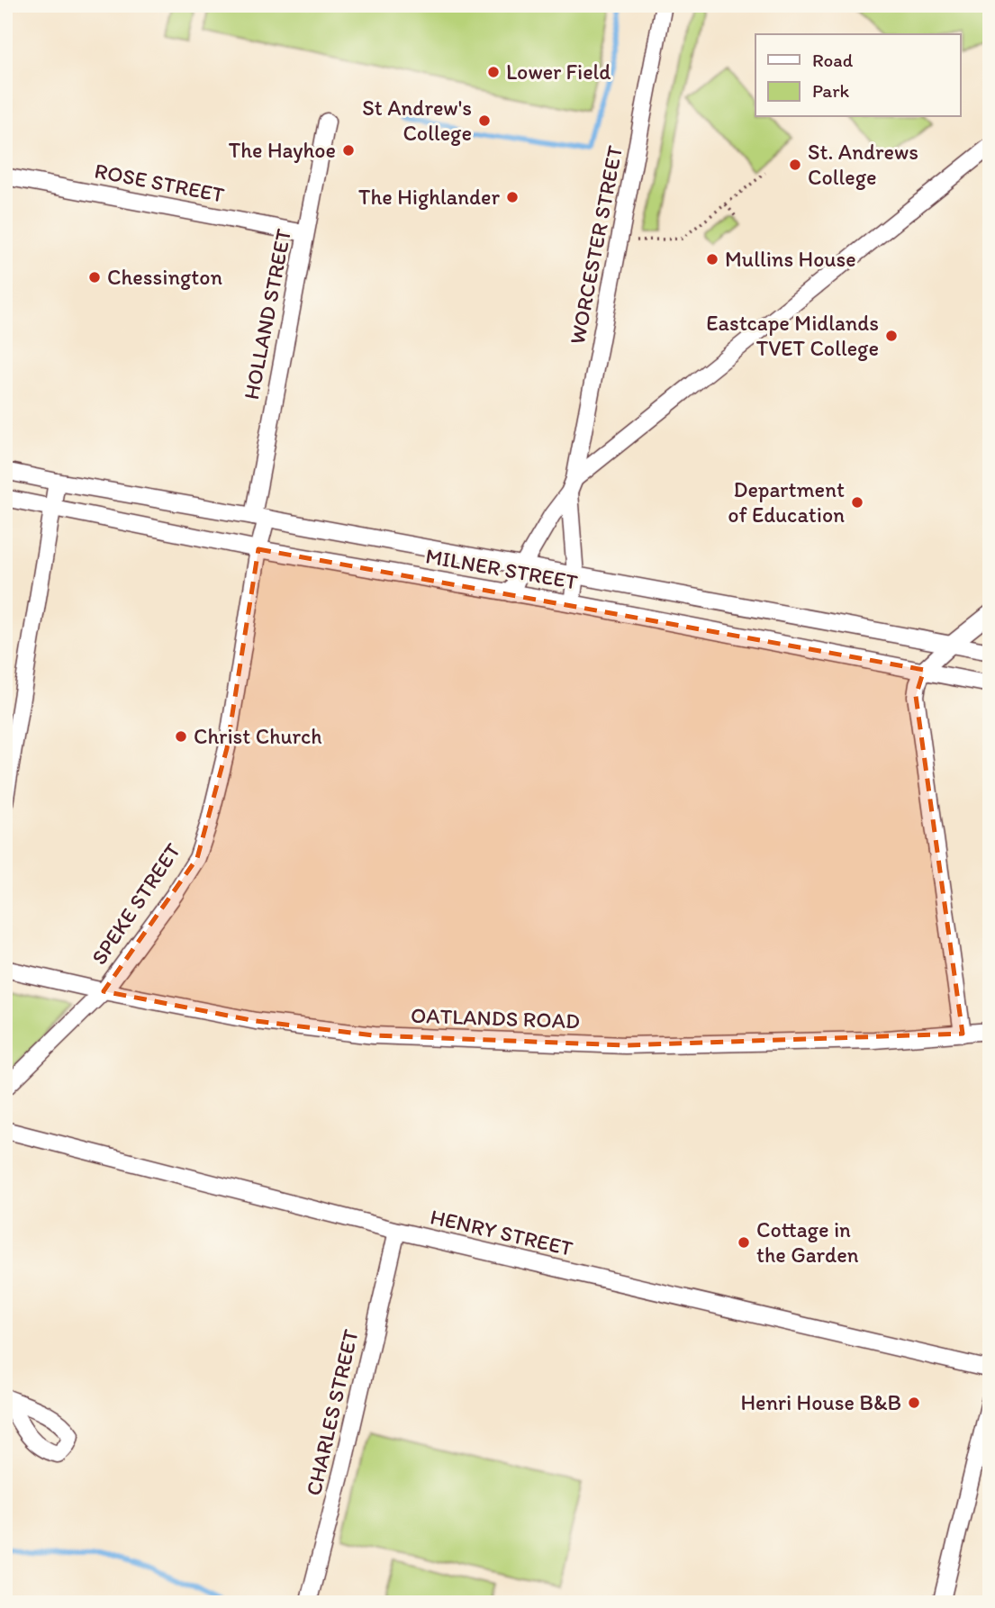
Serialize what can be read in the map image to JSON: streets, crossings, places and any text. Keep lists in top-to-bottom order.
{
  "streets": {
    "street": [
      "ROSE STREET",
      "WORCESTER STREET",
      "HOLLAND STREET",
      "MILNER STREET",
      "SPEKE STREET",
      "OATLANDS ROAD",
      "HENRY STREET",
      "CHARLES STREET"
    ]
  },
  "crossings": [
    ["ROSE STREET", "HOLLAND STREET"],
    ["WORCESTER STREET", "MILNER STREET"],
    ["HOLLAND STREET", "MILNER STREET"],
    ["HOLLAND STREET", "SPEKE STREET"],
    ["MILNER STREET", "SPEKE STREET"],
    ["SPEKE STREET", "OATLANDS ROAD"],
    ["HENRY STREET", "CHARLES STREET"]
  ],
  "places": [
    "Lower Field",
    "St Andrew's College",
    "The Hayhoe",
    "St. Andrews College",
    "The Highlander",
    "Mullins House",
    "Chessington",
    "Eastcape Midlands TVET College",
    "Department of Education",
    "Christ Church",
    "Cottage in the Garden",
    "Henri House B&B"
  ],
  "legend": ["Road", "Park"]
}
